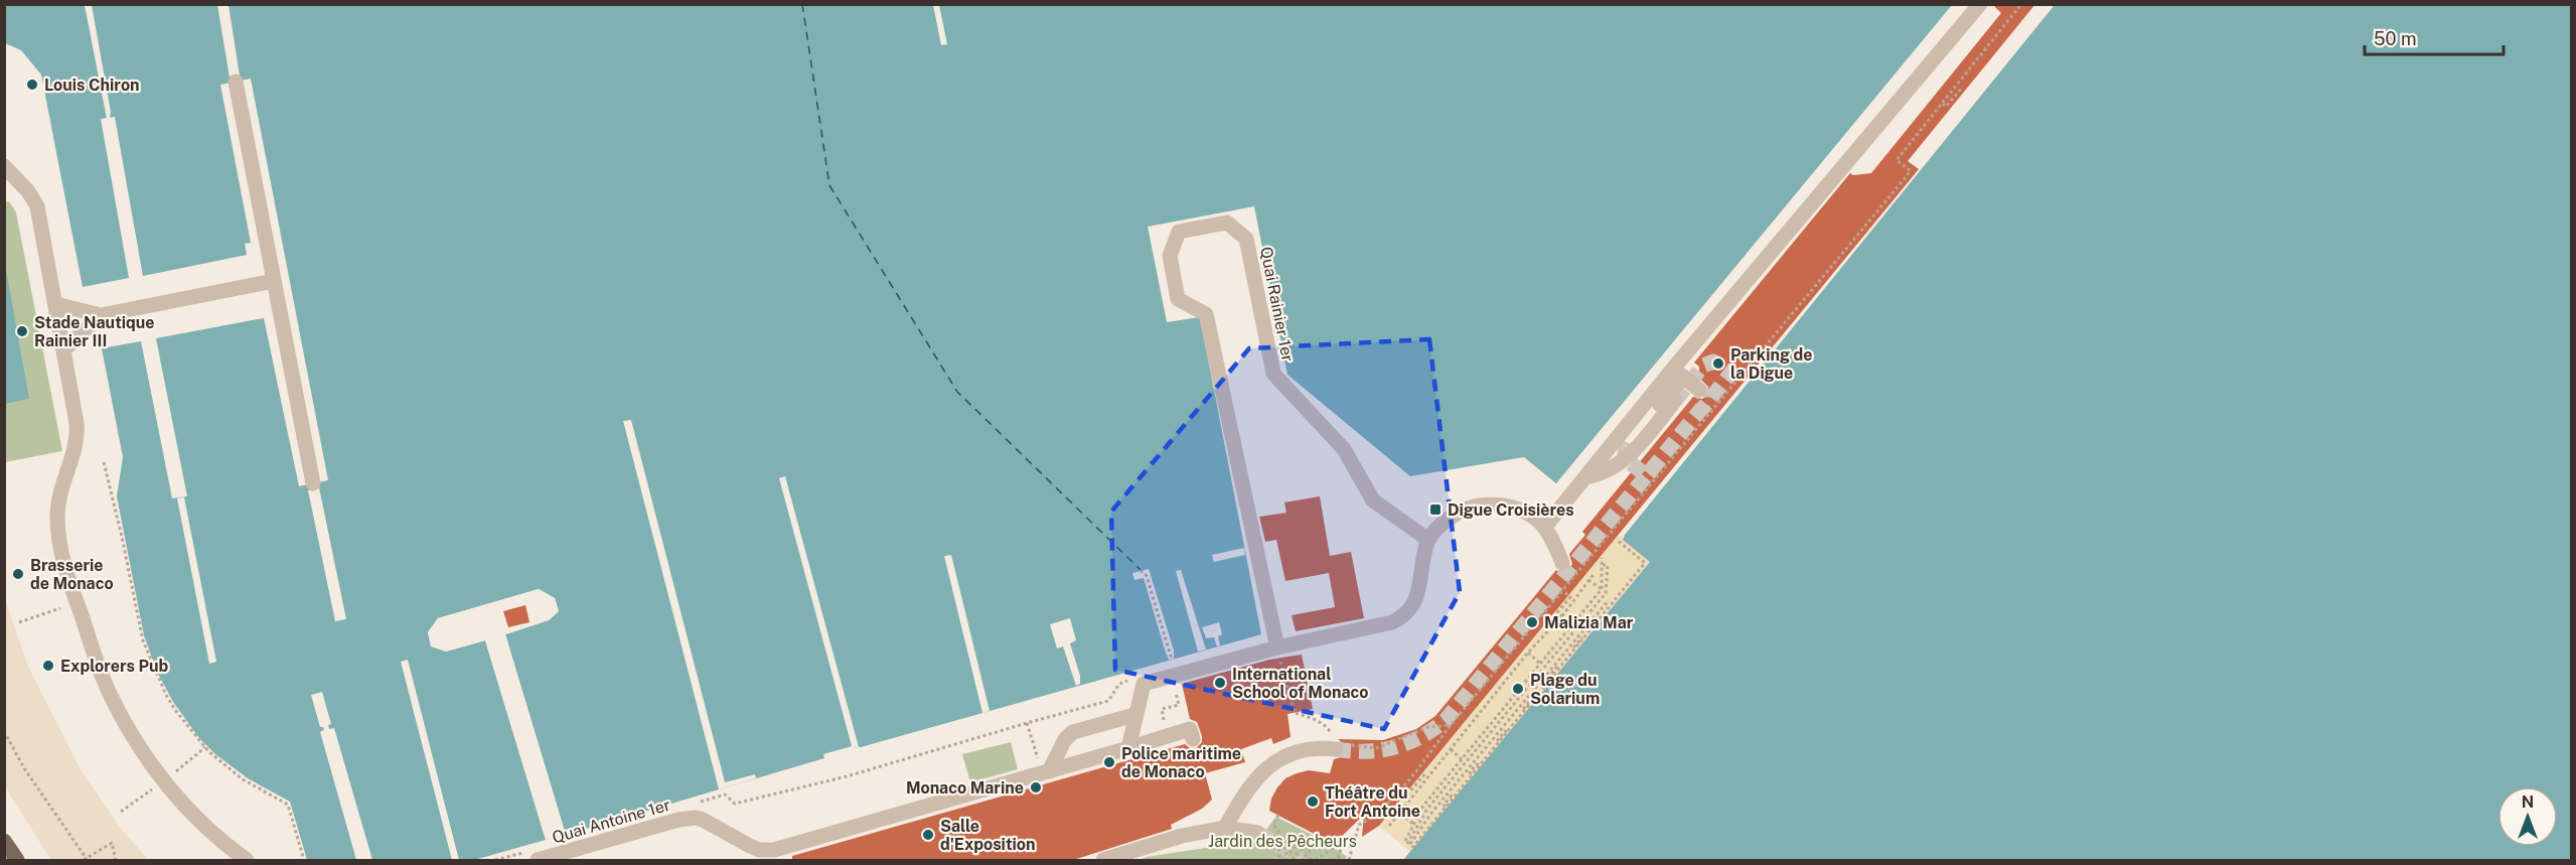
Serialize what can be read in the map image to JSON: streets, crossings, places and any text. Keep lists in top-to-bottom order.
{
  "streets": {
    "street": ["Quai Rainier 1er", "Quai Antoine 1er"]
  },
  "parks": ["Jardin des Pêcheurs"],
  "places": {
    "other": [
      "Louis Chiron",
      "Stade Nautique Rainier III",
      "Parking de la Digue",
      "Brasserie de Monaco",
      "Malizia Mar",
      "Explorers Pub",
      "International School of Monaco",
      "Plage du Solarium",
      "Police maritime de Monaco",
      "Monaco Marine",
      "Théâtre du Fort Antoine",
      "Salle d'Exposition"
    ],
    "transit": ["Digue Croisières"]
  },
  "scale_bar": "50 m",
  "north": "top"
}
